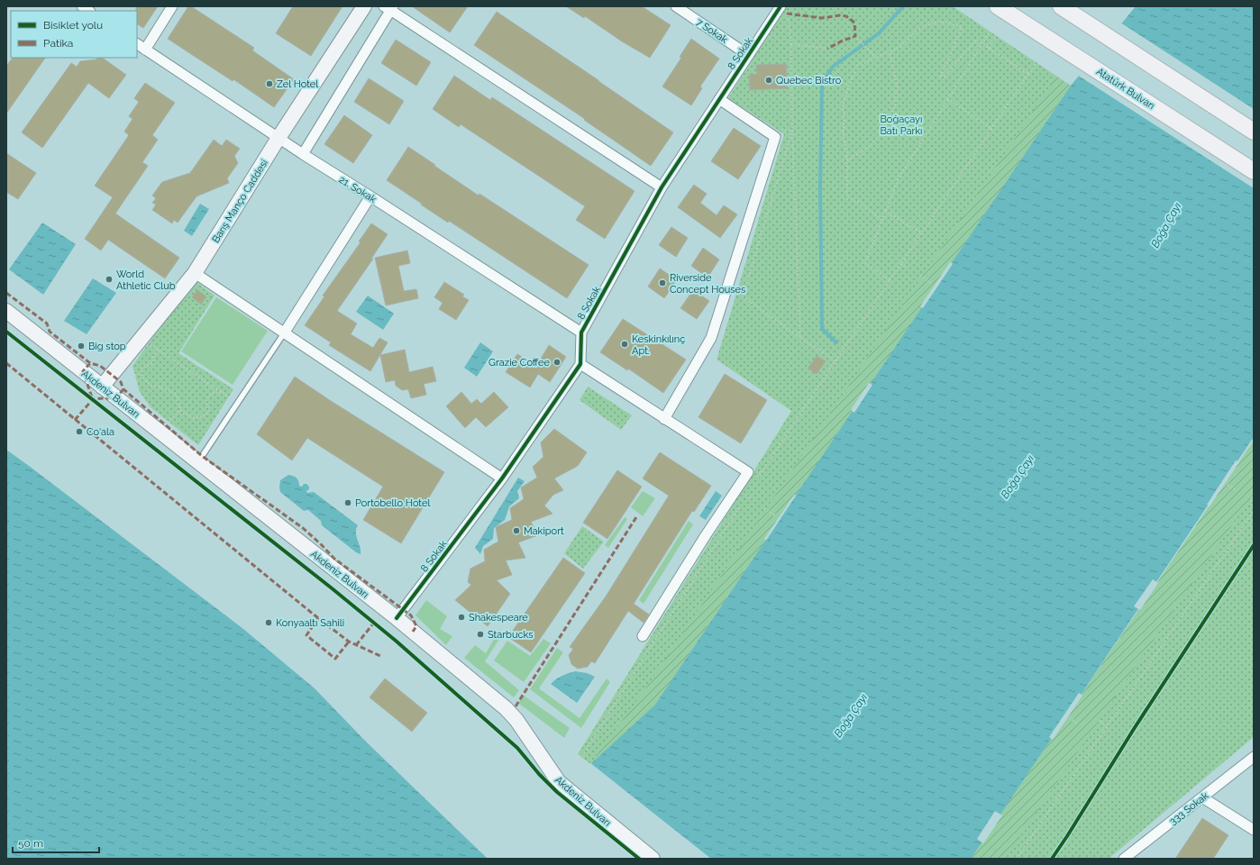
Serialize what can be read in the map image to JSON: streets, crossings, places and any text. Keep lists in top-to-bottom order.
{
  "streets": {
    "main road": ["Atatürk Bulvarı", "Barış Manço Caddesi", "Akdeniz Bulvarı"],
    "street": [
      "7 Sokak",
      "8 Sokak",
      "21. Sokak",
      "333 Sokak"
    ]
  },
  "crossings": [
    ["7 Sokak", "8 Sokak"],
    ["8 Sokak", "21. Sokak"],
    ["8 Sokak", "Akdeniz Bulvarı"],
    ["21. Sokak", "Barış Manço Caddesi"],
    ["Barış Manço Caddesi", "Akdeniz Bulvarı"]
  ],
  "water": ["Boğa Çayı"],
  "parks": ["Boğaçayı Batı Parkı"],
  "places": [
    "Quebec Bistro",
    "Zel Hotel",
    "World Athletic Club",
    "Riverside Concept Houses",
    "Keskinkılınç Apt.",
    "Big stop",
    "Grazie Coffee",
    "Co'ala",
    "Portobello Hotel",
    "Makiport",
    "Shakespeare",
    "Konyaaltı Sahili",
    "Starbucks"
  ],
  "legend": ["Bisiklet yolu", "Patika"],
  "scale_bar": "50 m"
}
